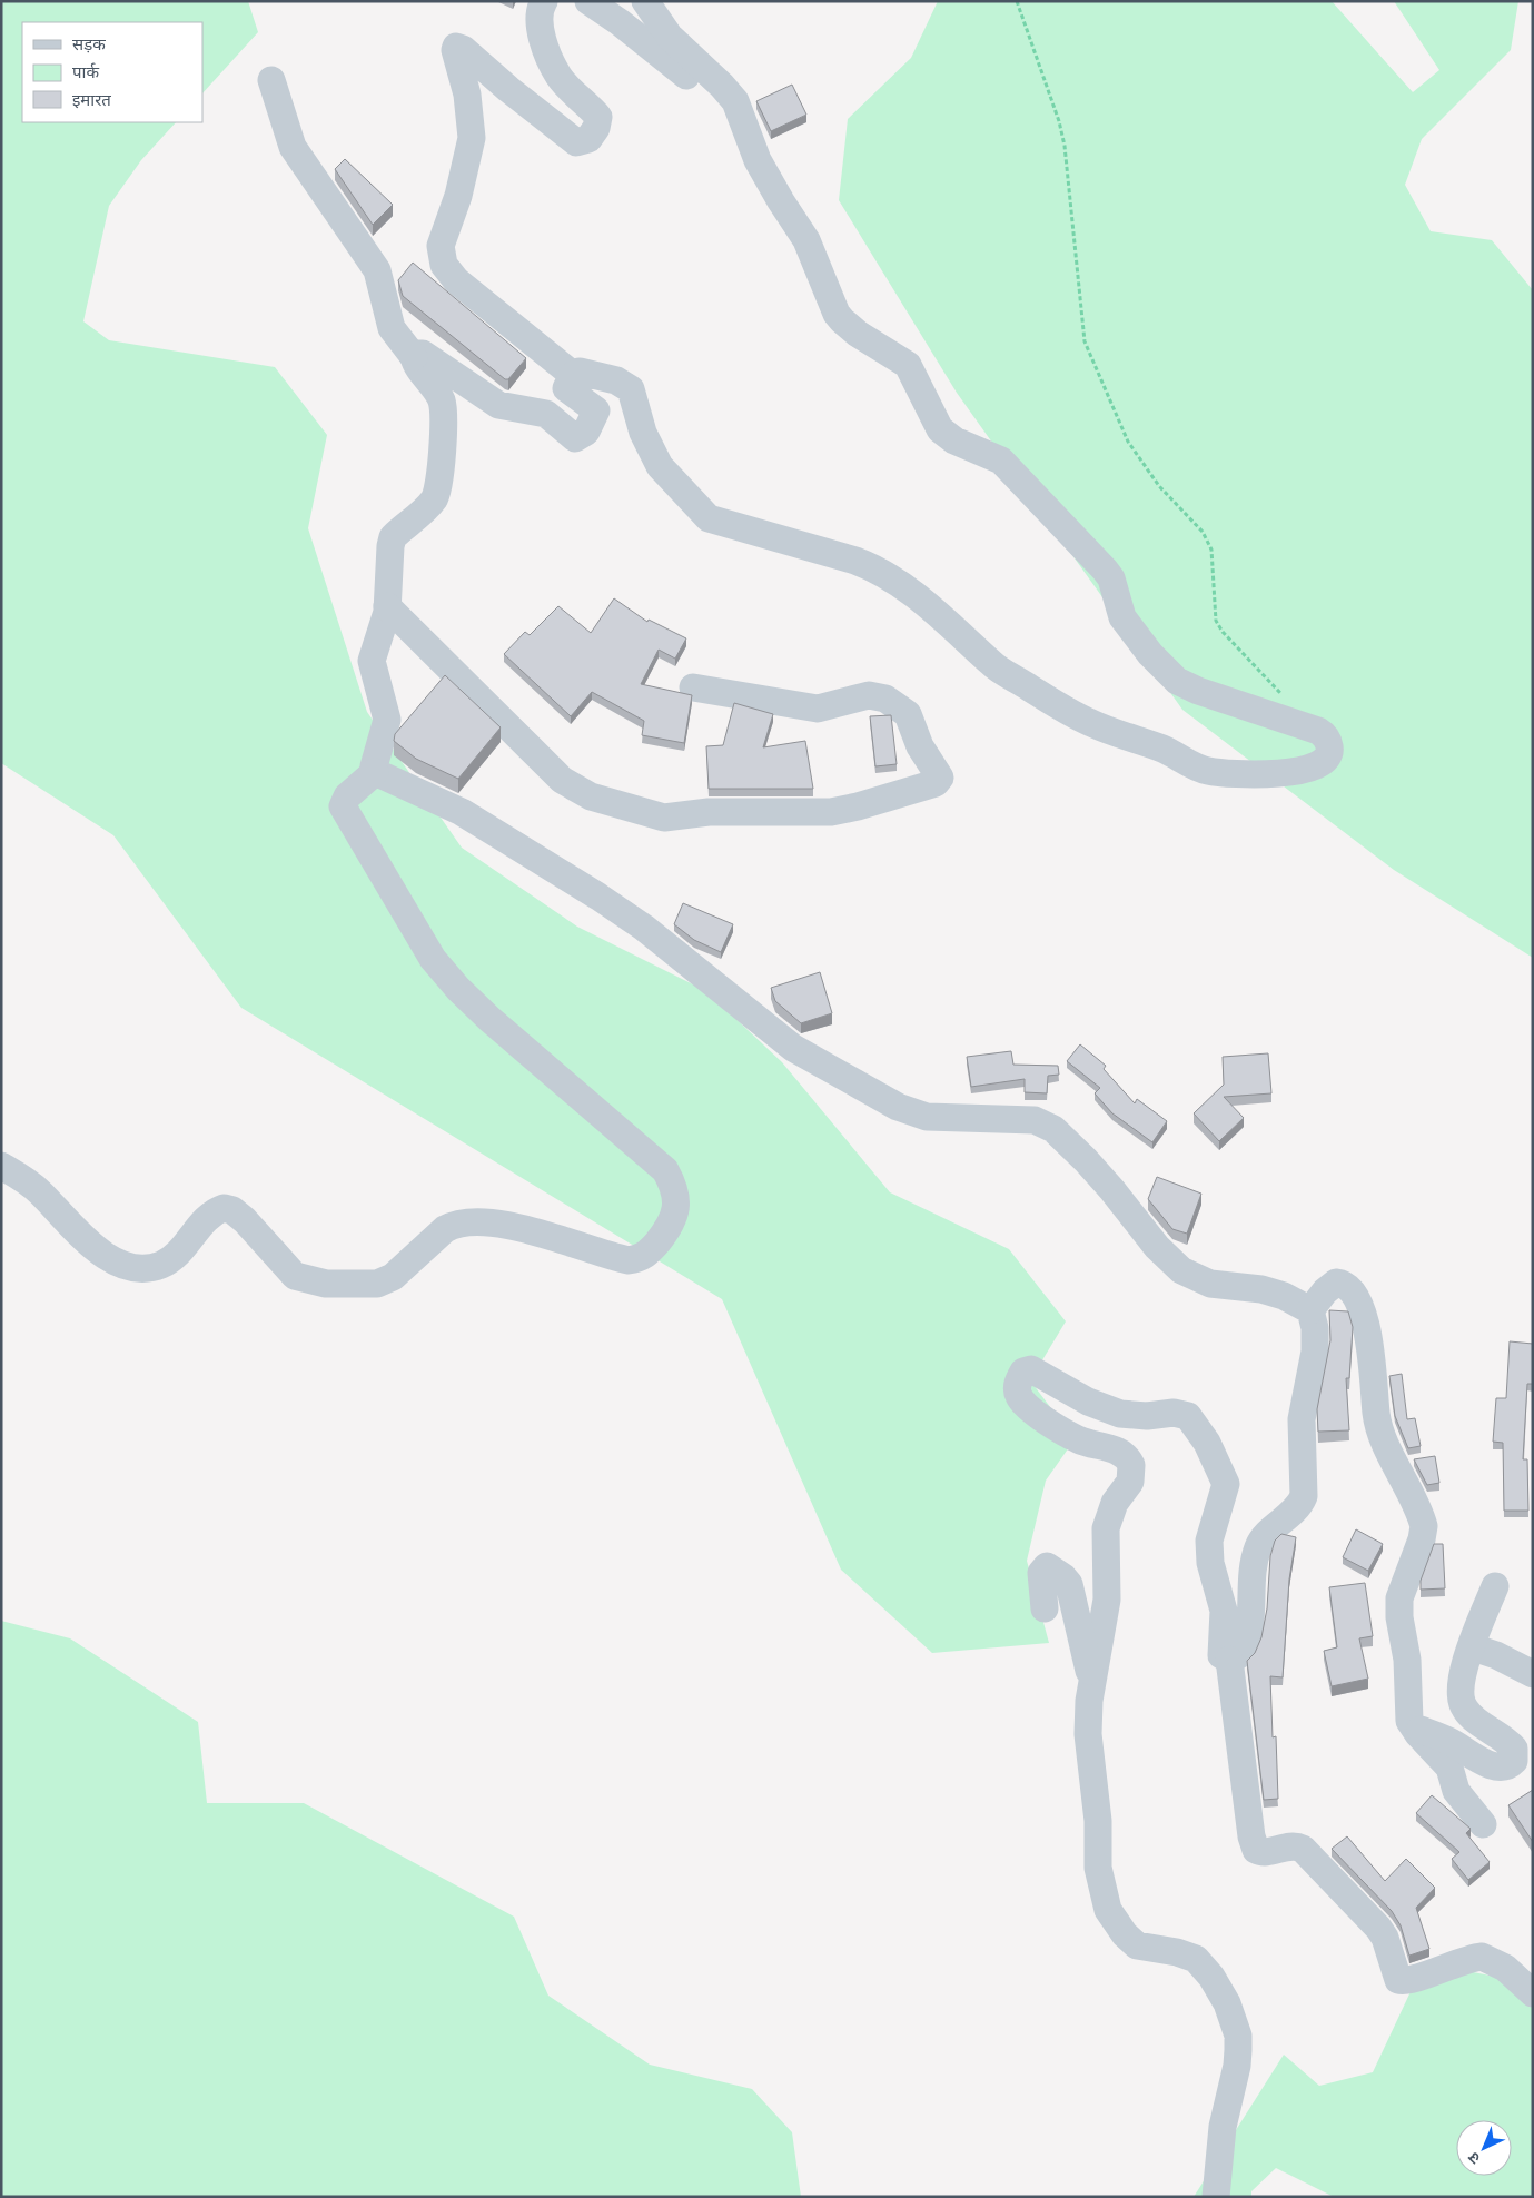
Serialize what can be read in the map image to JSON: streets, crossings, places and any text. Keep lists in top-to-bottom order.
{
  "legend": ["सड़क", "पार्क", "इमारत"],
  "north": "bottom left"
}
